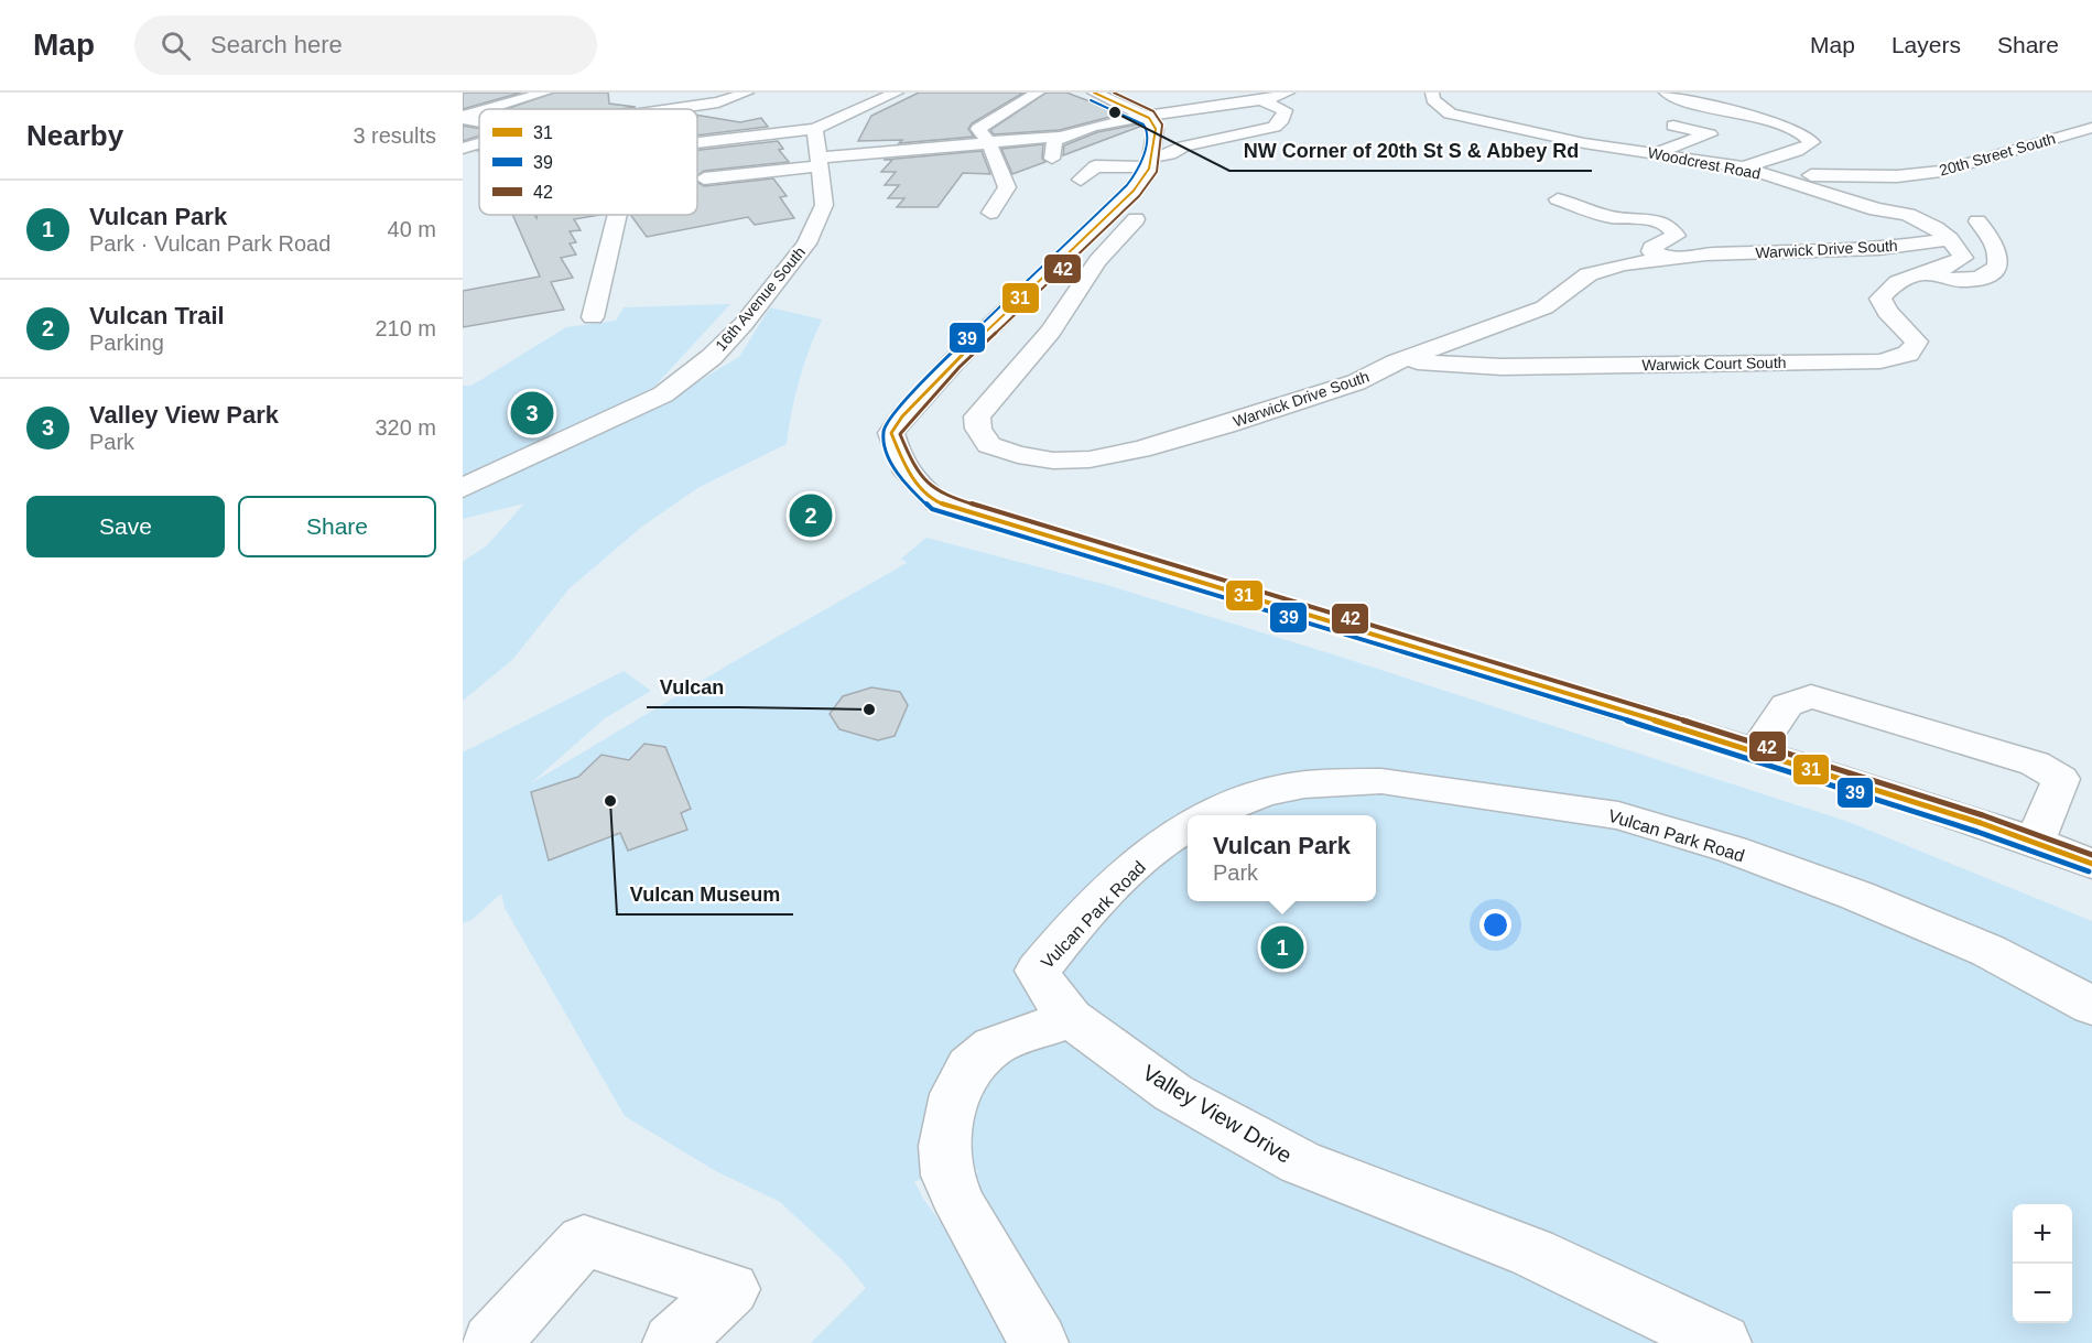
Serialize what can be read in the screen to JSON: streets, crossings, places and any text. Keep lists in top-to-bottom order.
{
  "streets": {
    "street": [
      "20th Street South",
      "Woodcrest Road",
      "Warwick Drive South",
      "16th Avenue South",
      "Warwick Court South",
      "Vulcan Park Road",
      "Valley View Drive"
    ]
  },
  "crossings": [
    ["20th Street South", "Woodcrest Road"],
    ["Woodcrest Road", "Warwick Drive South"],
    ["Warwick Drive South", "Warwick Court South"],
    ["Vulcan Park Road", "Valley View Drive"]
  ],
  "places": ["NW Corner of 20th St S & Abbey Rd", "Vulcan", "Vulcan Museum"],
  "lines": ["transit line 31", "transit line 42", "transit line 39"],
  "legend": ["31", "39", "42"],
  "page": {
    "header": "Map",
    "search": "Search here",
    "nav": ["Map", "Layers", "Share"],
    "heading": ["Nearby", "3 results"],
    "list": [
      {
        "mark": "1",
        "name": "Vulcan Park",
        "note": "Park · Vulcan Park Road",
        "value": "40 m"
      },
      {
        "mark": "2",
        "name": "Vulcan Trail",
        "note": "Parking",
        "value": "210 m"
      },
      {
        "mark": "3",
        "name": "Valley View Park",
        "note": "Park",
        "value": "320 m"
      }
    ],
    "pins": ["3", "2", "1"],
    "buttons": ["Save", "Share"],
    "popup": ["Vulcan Park", "Park"],
    "map_buttons": ["+", "−"]
  }
}
